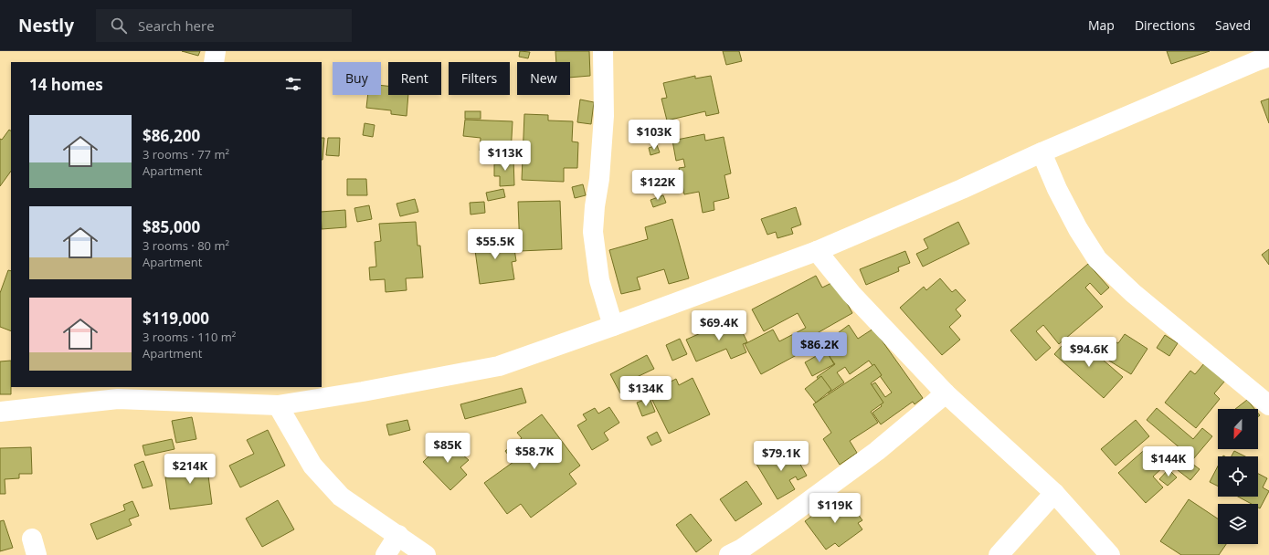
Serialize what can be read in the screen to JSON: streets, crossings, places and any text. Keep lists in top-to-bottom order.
{
  "north": "bottom",
  "page": {
    "header": "Nestly",
    "search": "Search here",
    "nav": ["Map", "Directions", "Saved"],
    "chip": [
      "Buy",
      "Rent",
      "Filters",
      "New"
    ],
    "heading": "14 homes",
    "list": [
      {
        "name": "$86,200",
        "note": "3 rooms · 77 m² · Apartment"
      },
      {
        "name": "$85,000",
        "note": "3 rooms · 80 m² · Apartment"
      },
      {
        "name": "$119,000",
        "note": "3 rooms · 110 m² · Apartment"
      }
    ],
    "price": [
      "$103K",
      "$113K",
      "$122K",
      "$55.5K",
      "$69.4K",
      "$86.2K",
      "$94.6K",
      "$134K",
      "$85K",
      "$58.7K",
      "$79.1K",
      "$144K",
      "$214K",
      "$119K"
    ]
  }
}
